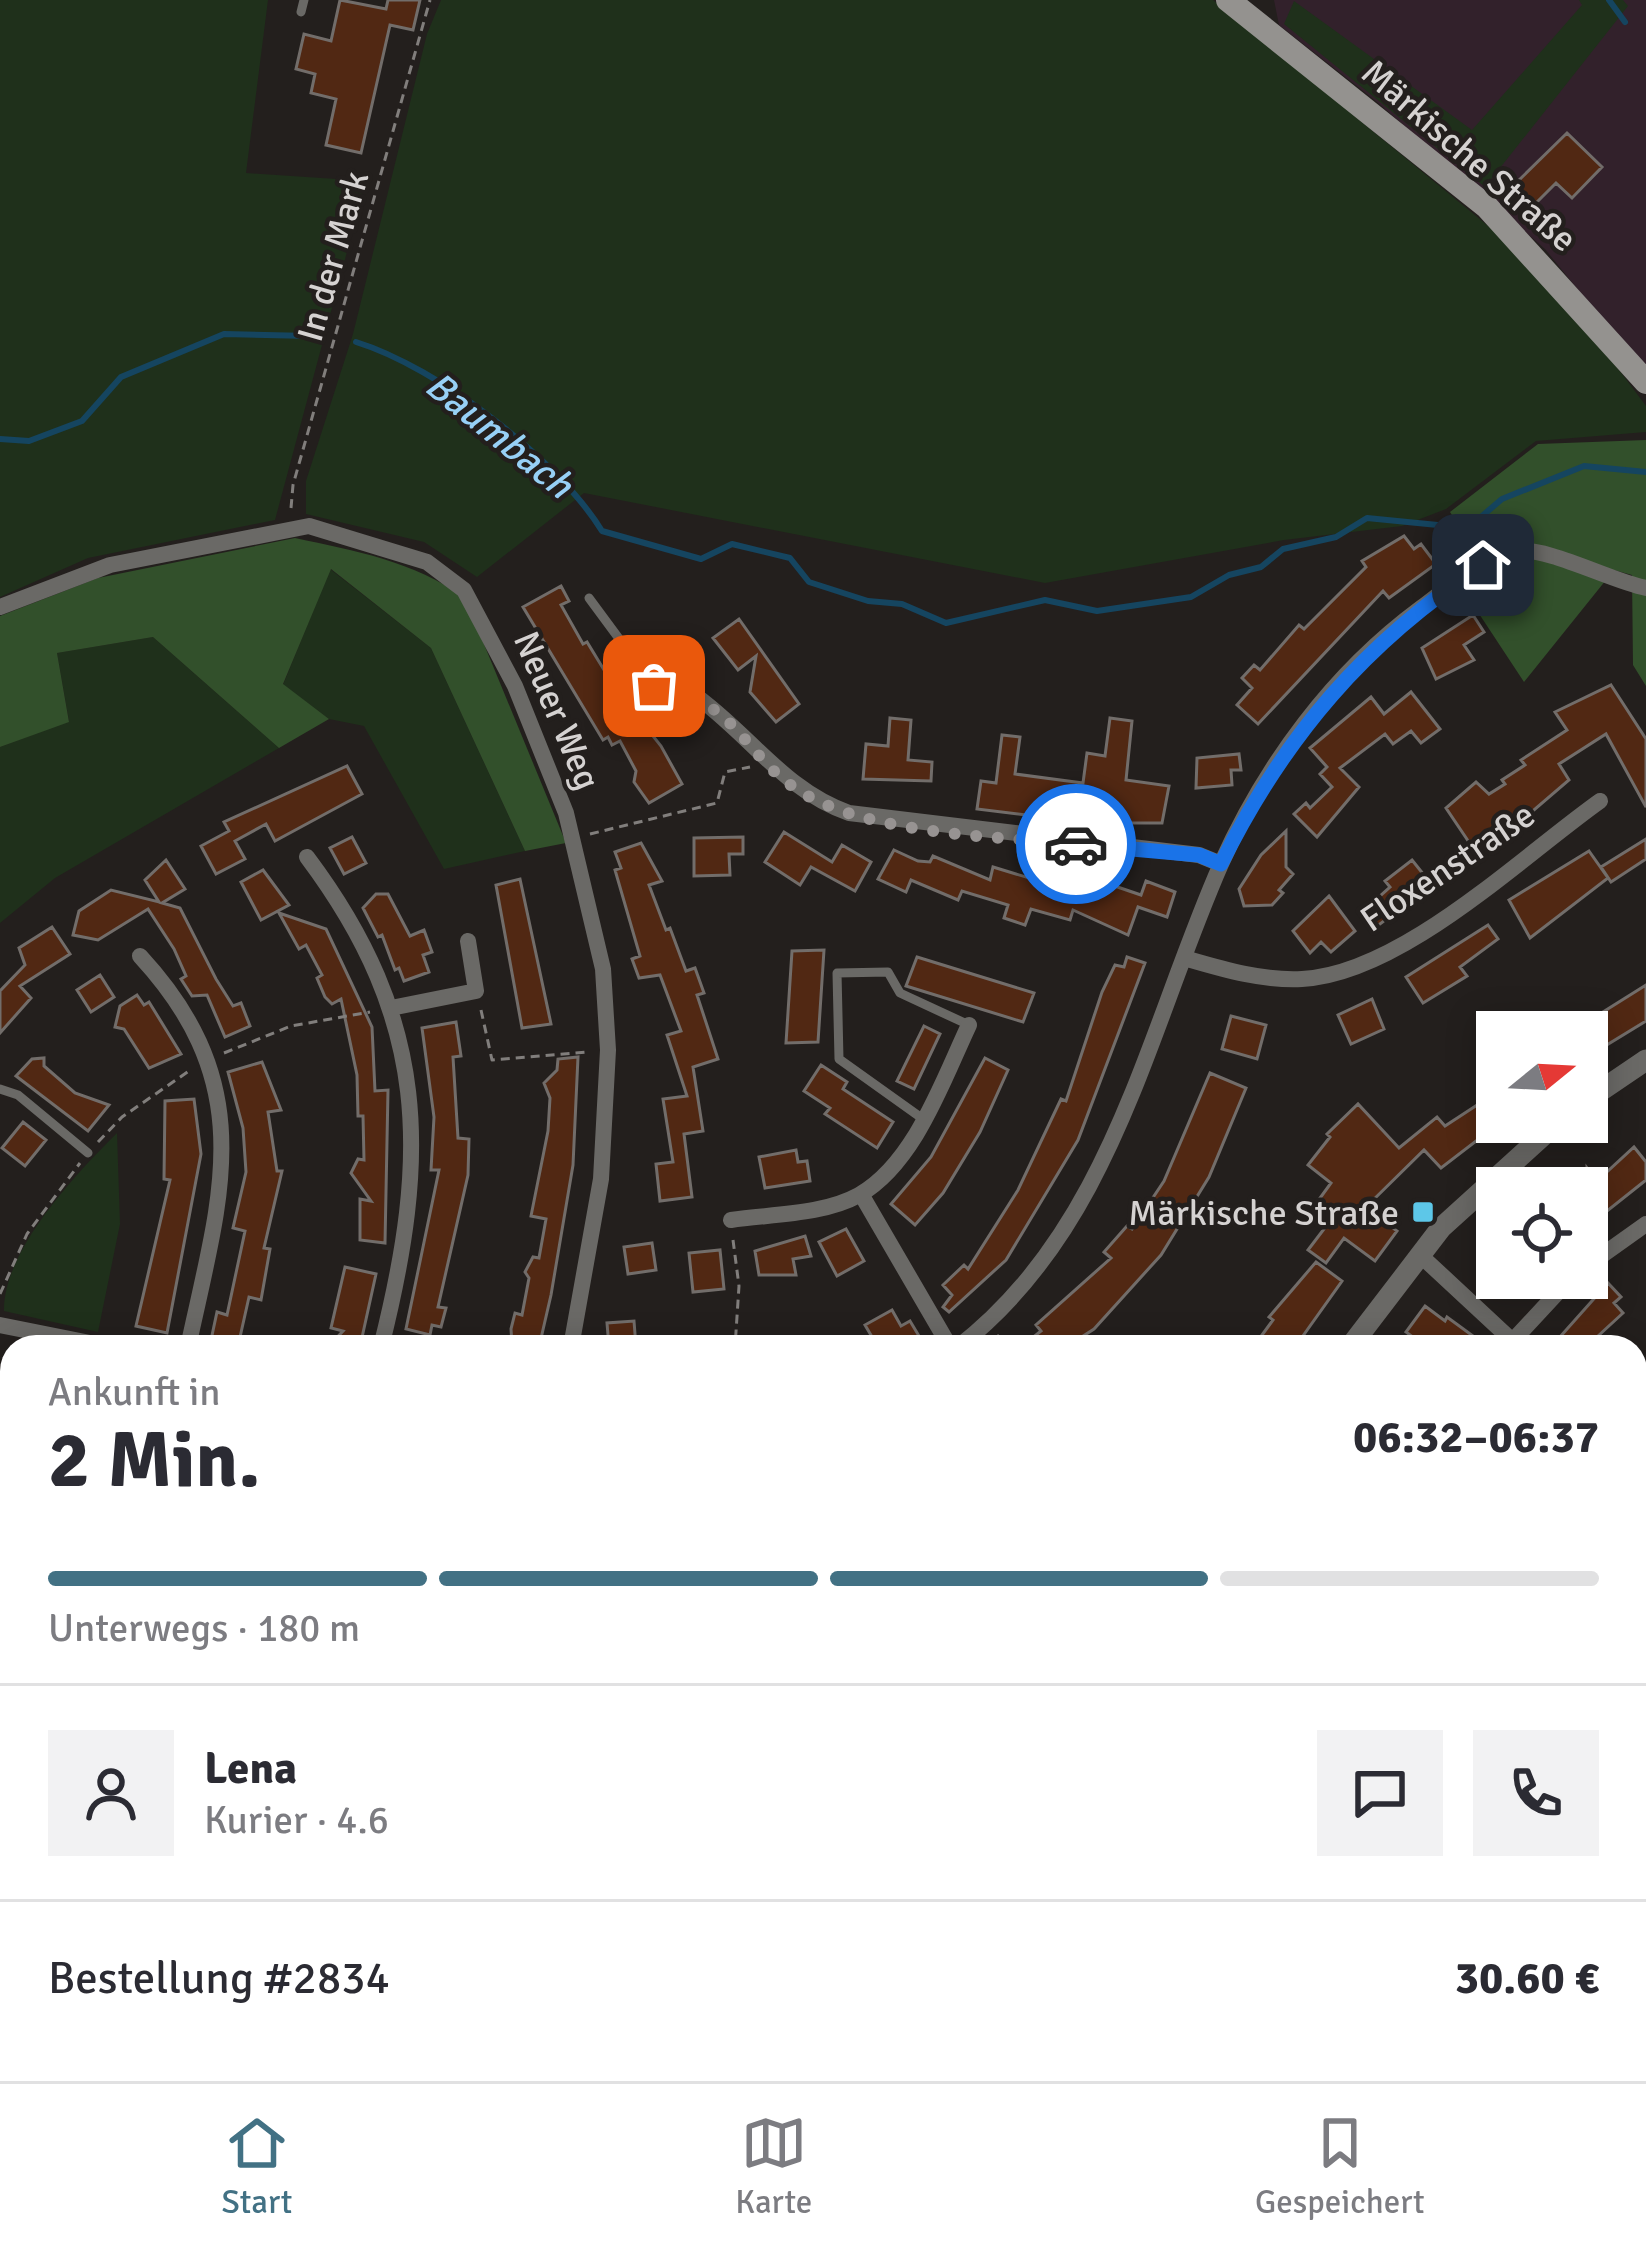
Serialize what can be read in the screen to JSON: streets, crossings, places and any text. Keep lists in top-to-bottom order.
{
  "streets": {
    "main road": ["Märkische Straße"],
    "street": ["Neuer Weg", "Floxenstraße"],
    "path": ["In der Mark"]
  },
  "crossings": [
    ["In der Mark", "Neuer Weg"]
  ],
  "water": ["Baumbach"],
  "places": {
    "transit": ["Märkische Straße"]
  },
  "north": "right",
  "page": {
    "heading": ["2 Min.", "Ankunft in", "06:32–06:37"],
    "panel": [
      "Lena",
      "Kurier · 4.6",
      "Bestellung #2834",
      "30.60 €"
    ],
    "bar": "Unterwegs · 180 m",
    "tabs": ["Start", "Karte", "Gespeichert"]
  }
}
